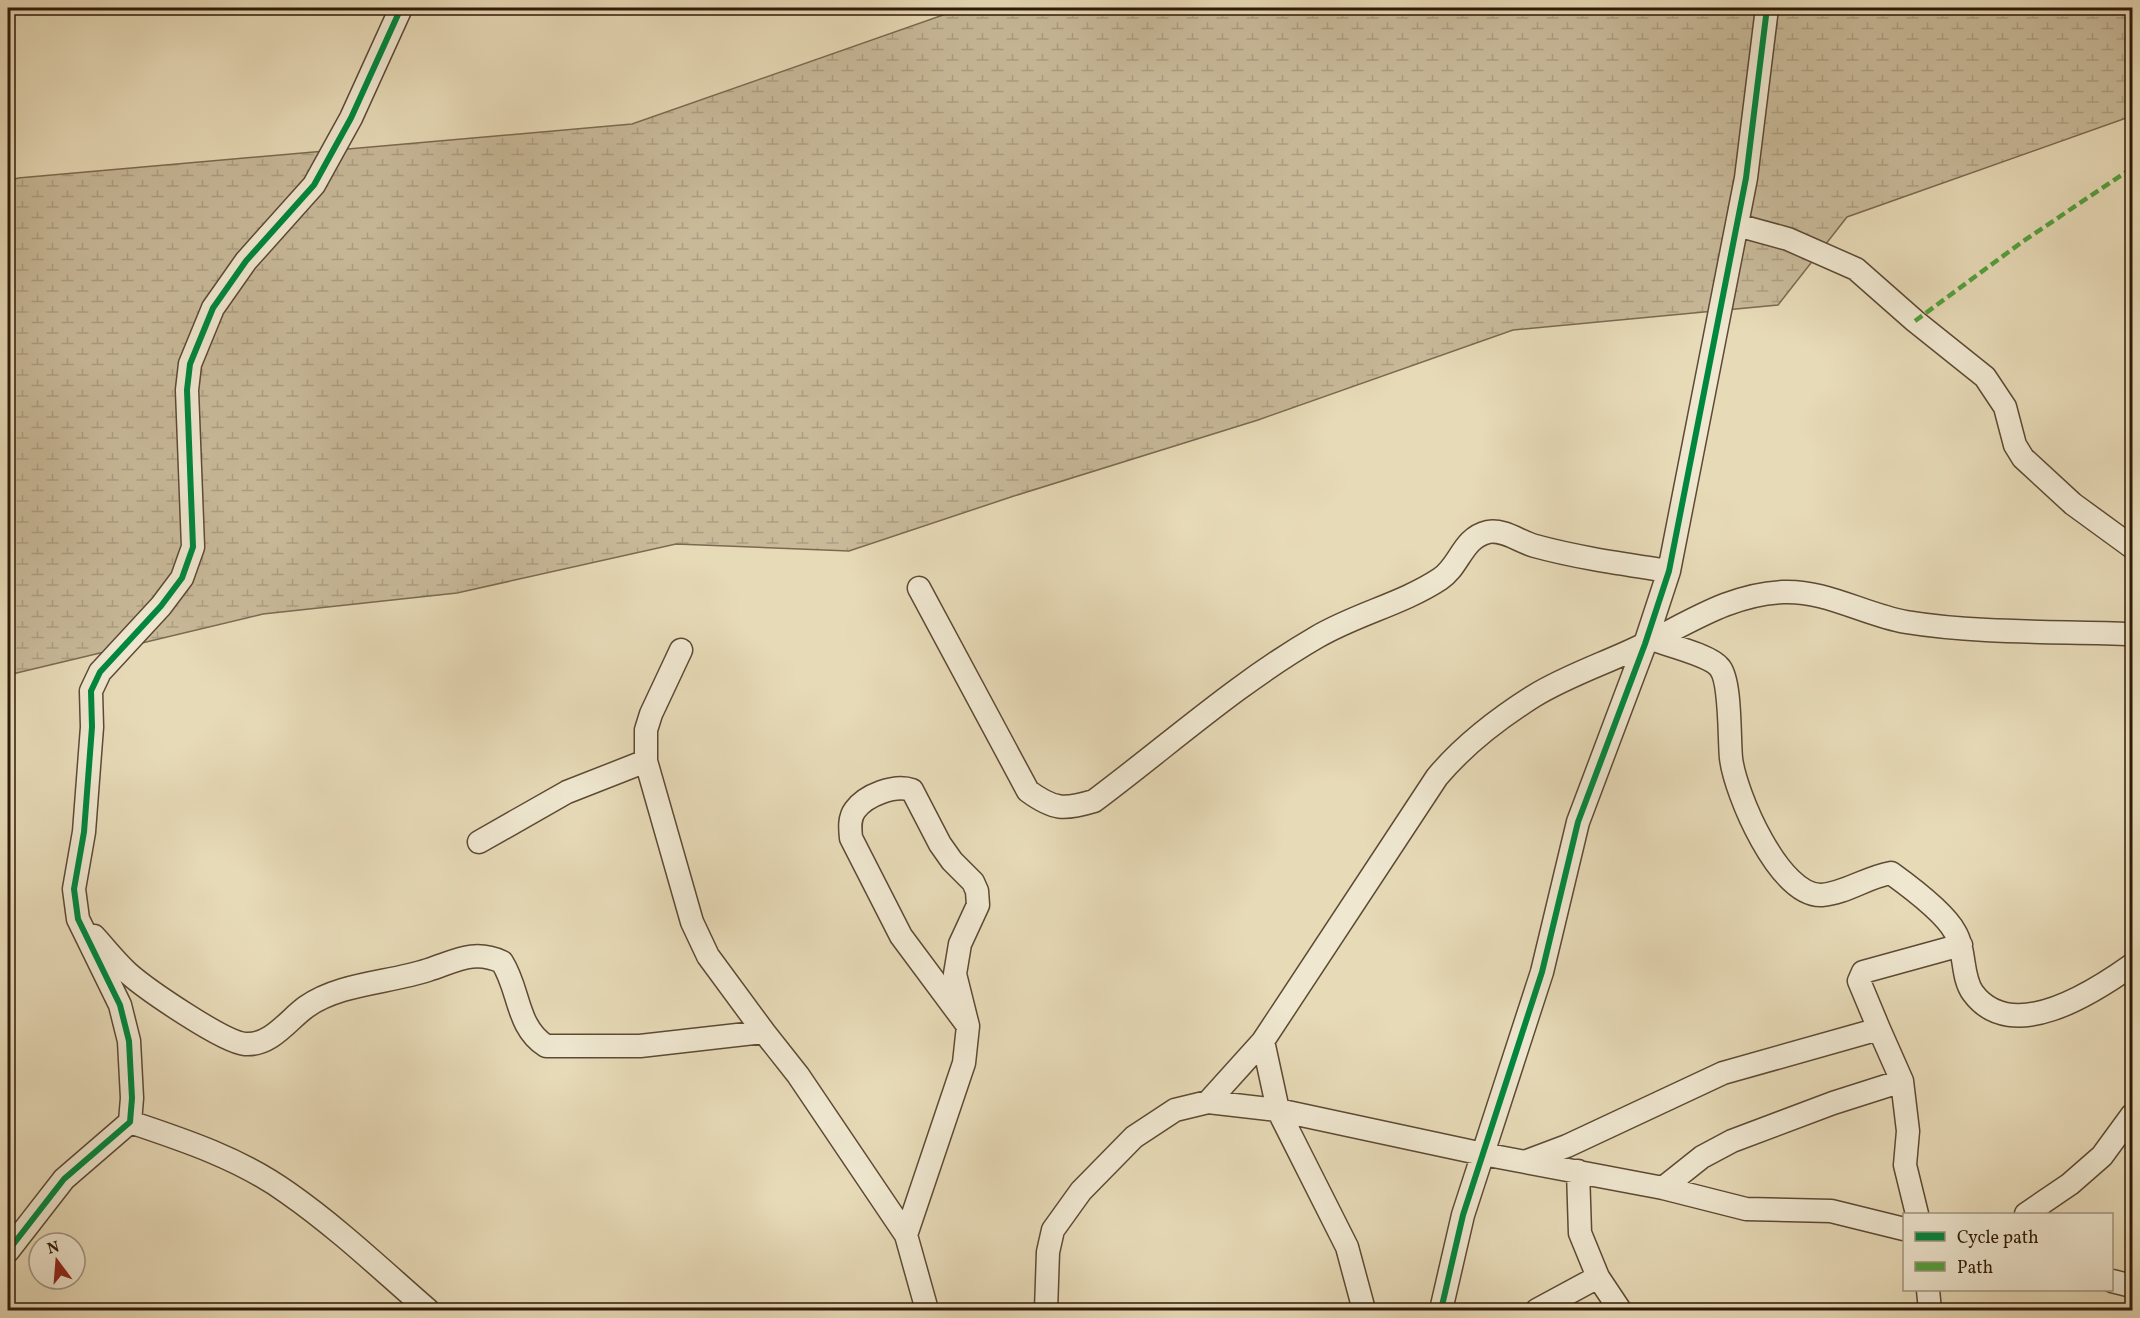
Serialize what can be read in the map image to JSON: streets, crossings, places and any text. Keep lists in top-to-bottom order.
{
  "legend": ["Cycle path", "Path"],
  "north": "top"
}
